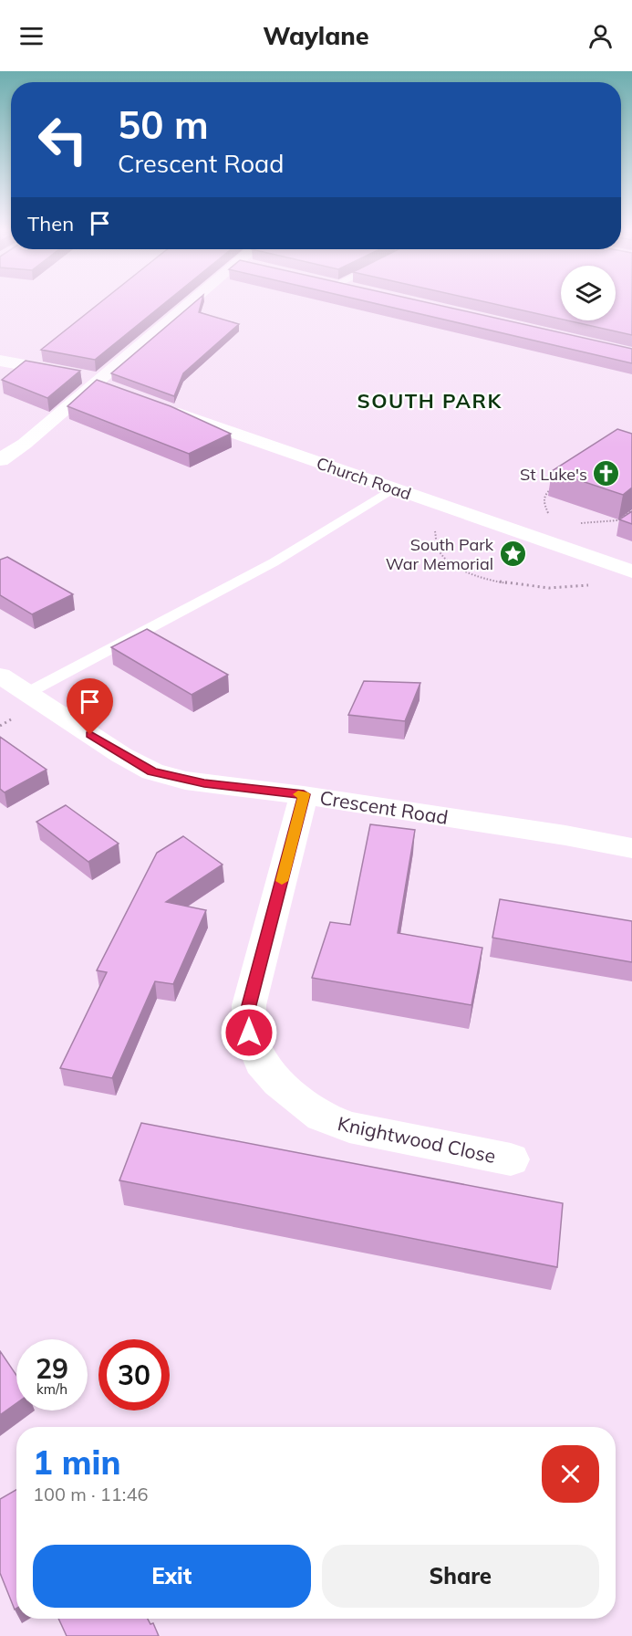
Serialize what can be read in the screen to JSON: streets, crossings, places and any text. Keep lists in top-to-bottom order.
{
  "streets": {
    "street": ["Church Road", "Crescent Road", "Knightwood Close"]
  },
  "crossings": [
    ["Crescent Road", "Knightwood Close"]
  ],
  "districts": ["SOUTH PARK"],
  "places": {
    "church": ["St Luke's"],
    "place": ["South Park War Memorial"]
  },
  "page": {
    "header": "Waylane",
    "turn": ["50 m", "Crescent Road"],
    "then": "Then",
    "speed": "29 km/h",
    "limit": "30",
    "heading": ["1 min", "100 m · 11:46"],
    "buttons": ["Exit", "Share"]
  }
}
